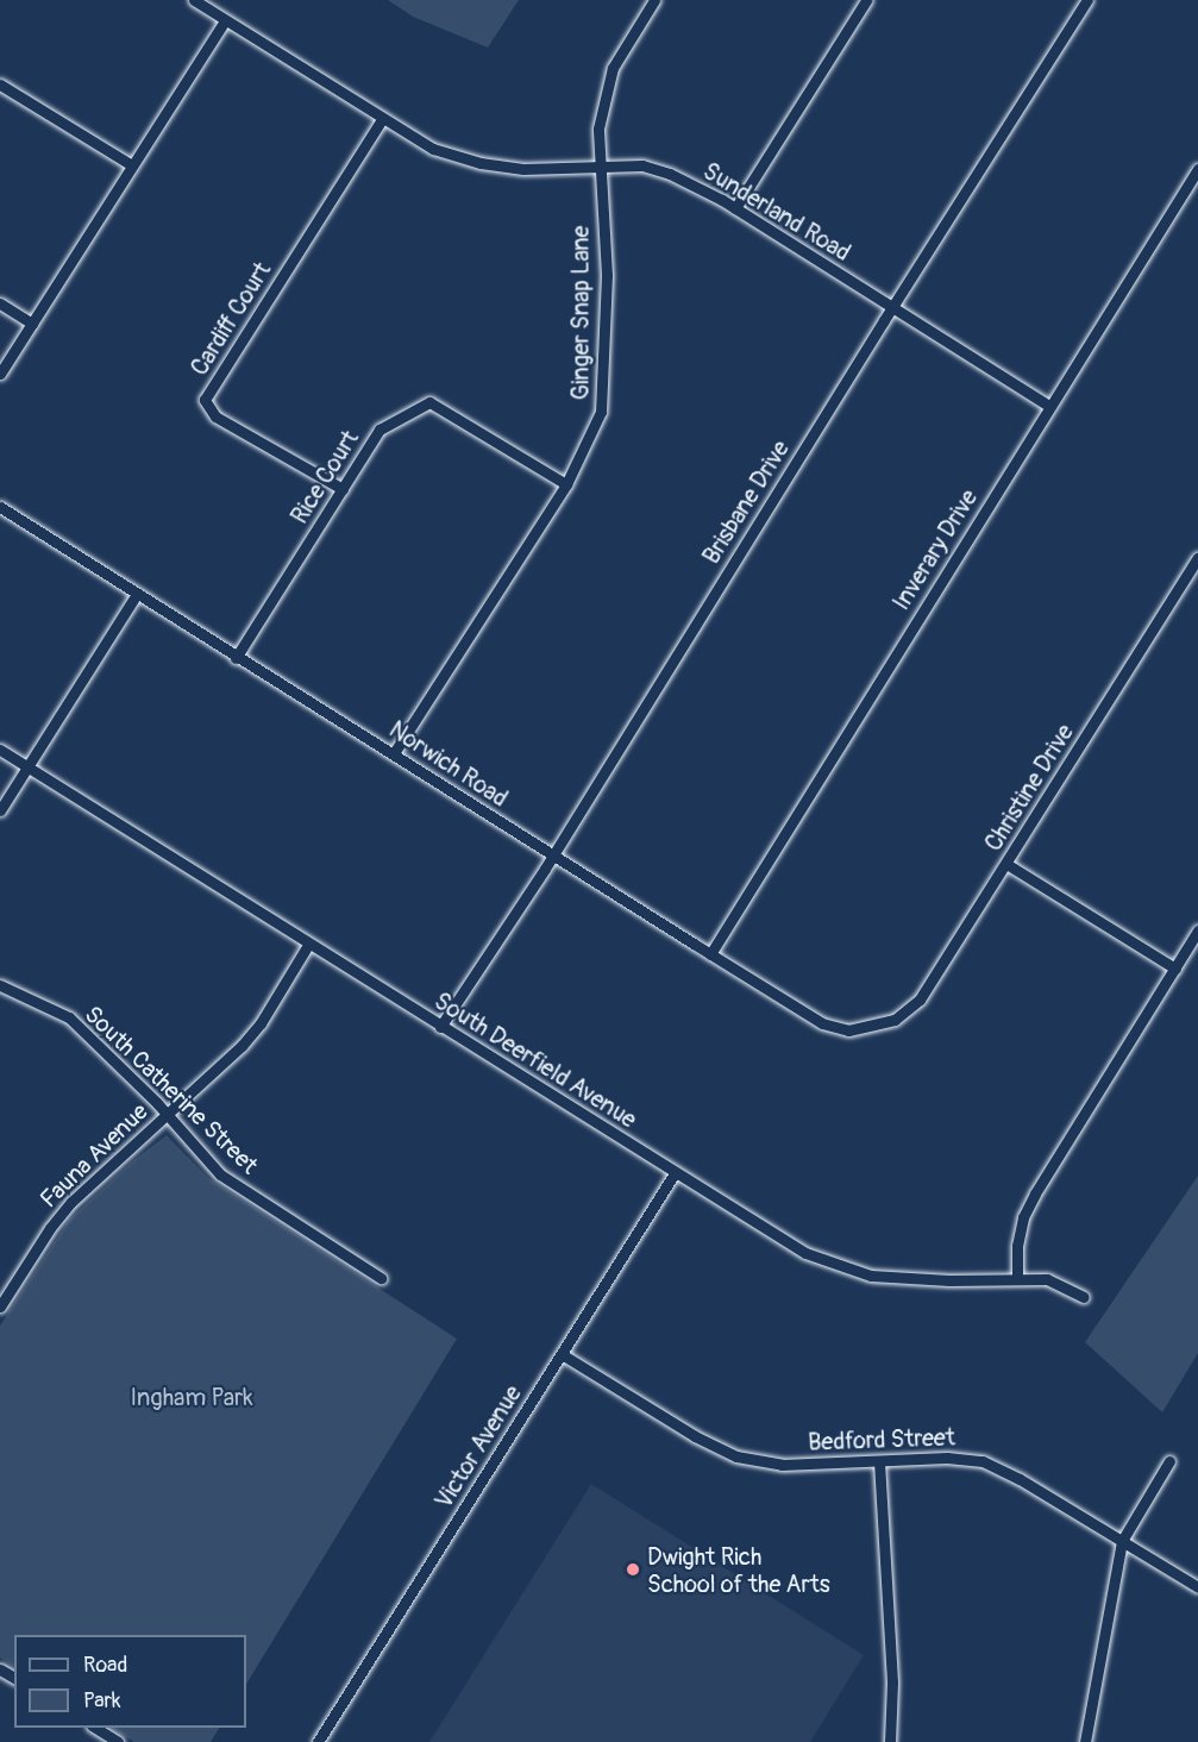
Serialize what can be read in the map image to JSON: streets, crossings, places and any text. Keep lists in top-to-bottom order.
{
  "streets": {
    "street": [
      "Sunderland Road",
      "Ginger Snap Lane",
      "Cardiff Court",
      "Rice Court",
      "Brisbane Drive",
      "Inverary Drive",
      "Norwich Road",
      "Christine Drive",
      "South Deerfield Avenue",
      "South Catherine Street",
      "Fauna Avenue",
      "Bedford Street",
      "Victor Avenue"
    ]
  },
  "crossings": [
    ["Sunderland Road", "Ginger Snap Lane"],
    ["Sunderland Road", "Cardiff Court"],
    ["Sunderland Road", "Brisbane Drive"],
    ["Sunderland Road", "Inverary Drive"],
    ["Ginger Snap Lane", "Rice Court"],
    ["Ginger Snap Lane", "Norwich Road"],
    ["Cardiff Court", "Rice Court"],
    ["Rice Court", "Norwich Road"],
    ["Brisbane Drive", "Norwich Road"],
    ["Brisbane Drive", "South Deerfield Avenue"],
    ["Inverary Drive", "Norwich Road"],
    ["Norwich Road", "Christine Drive"],
    ["South Deerfield Avenue", "Fauna Avenue"],
    ["South Deerfield Avenue", "Victor Avenue"],
    ["South Catherine Street", "Fauna Avenue"],
    ["Bedford Street", "Victor Avenue"]
  ],
  "parks": ["Ingham Park"],
  "places": ["Dwight Rich School of the Arts"],
  "legend": ["Road", "Park"]
}
